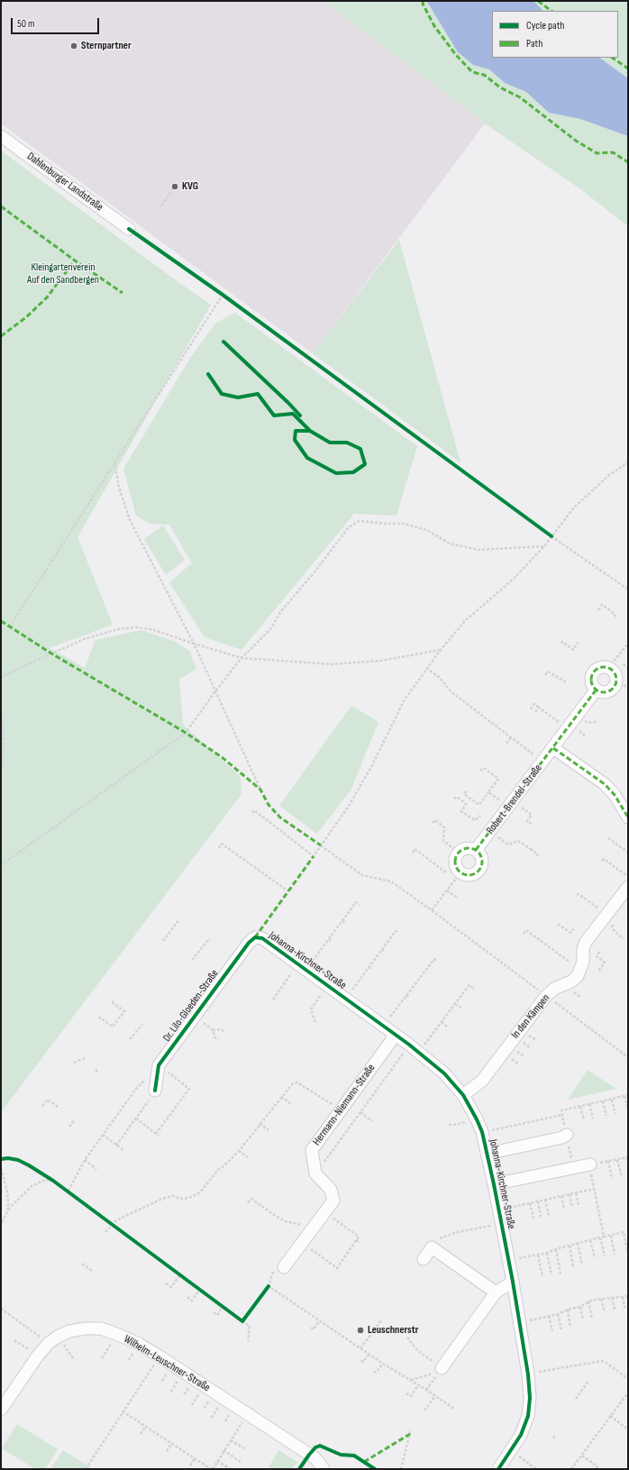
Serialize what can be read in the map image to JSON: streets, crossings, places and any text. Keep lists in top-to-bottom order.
{
  "streets": {
    "street": [
      "Dahlenburger Landstraße",
      "Robert-Brendel-Straße",
      "Johanna-Kirchner-Straße",
      "Dr. Lilo-Gloeden-Straße",
      "In den Kämpen",
      "Hermann-Niemann-Straße",
      "Wilhelm-Leuschner-Straße"
    ]
  },
  "crossings": [
    ["Johanna-Kirchner-Straße", "Dr. Lilo-Gloeden-Straße"],
    ["Johanna-Kirchner-Straße", "In den Kämpen"],
    ["Johanna-Kirchner-Straße", "Hermann-Niemann-Straße"]
  ],
  "parks": ["Kleingartenverein Auf den Sandbergen"],
  "places": ["Sternpartner", "KVG", "Leuschnerstr"],
  "legend": ["Cycle path", "Path"],
  "scale_bar": "50 m"
}
